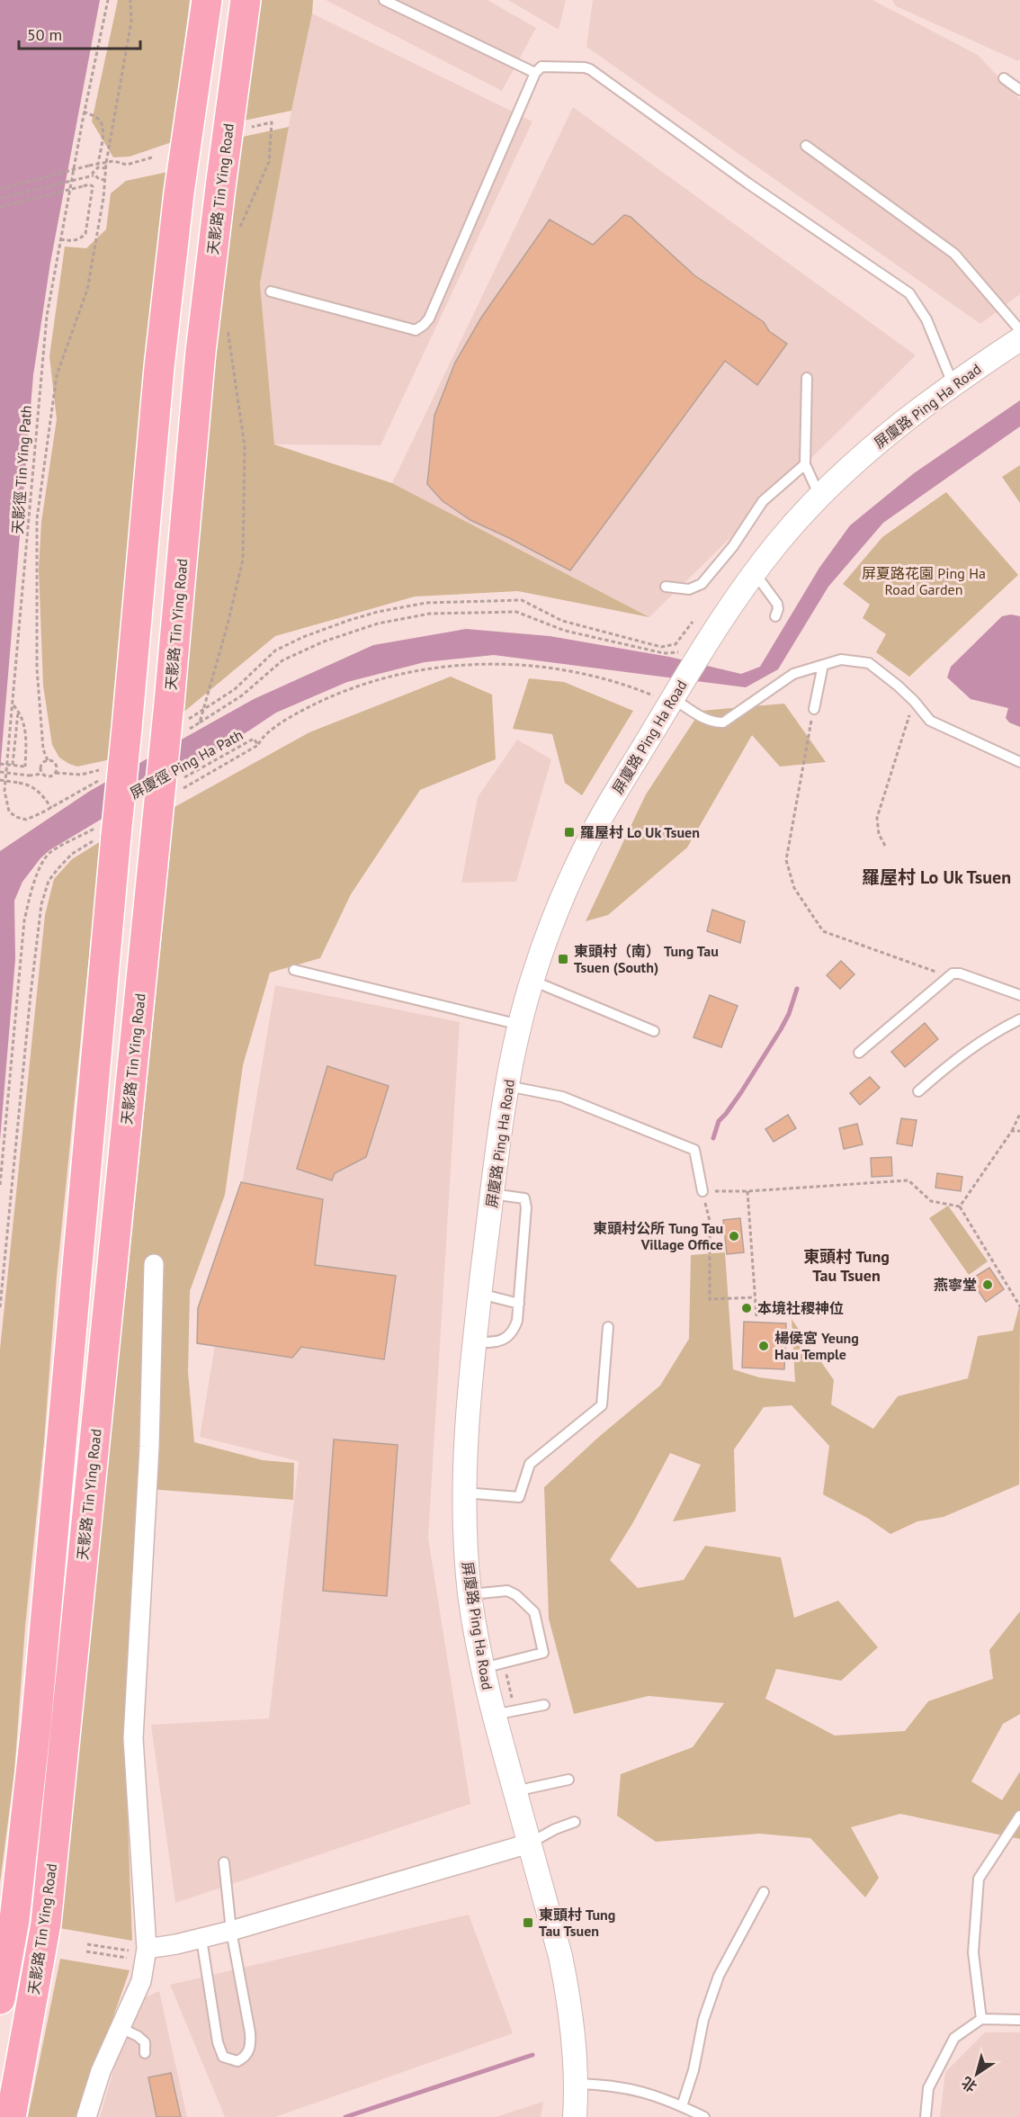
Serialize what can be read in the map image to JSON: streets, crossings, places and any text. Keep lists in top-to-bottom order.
{
  "streets": {
    "main road": ["天影路 Tin Ying Road"],
    "street": ["屏廈路 Ping Ha Road"],
    "path": ["天影徑 Tin Ying Path", "屏廈徑 Ping Ha Path"]
  },
  "crossings": [
    ["屏廈路 Ping Ha Road", "屏廈徑 Ping Ha Path"]
  ],
  "districts": ["羅屋村 Lo Uk Tsuen", "東頭村 Tung Tau Tsuen"],
  "parks": ["屏夏路花園 Ping Ha Road Garden"],
  "places": {
    "transit": ["羅屋村 Lo Uk Tsuen", "東頭村（南） Tung Tau Tsuen (South)", "東頭村 Tung Tau Tsuen"],
    "other": [
      "東頭村公所 Tung Tau Village Office",
      "燕寧堂",
      "本境社稷神位",
      "楊侯宮 Yeung Hau Temple"
    ]
  },
  "scale_bar": "50 m",
  "north": "bottom left"
}
